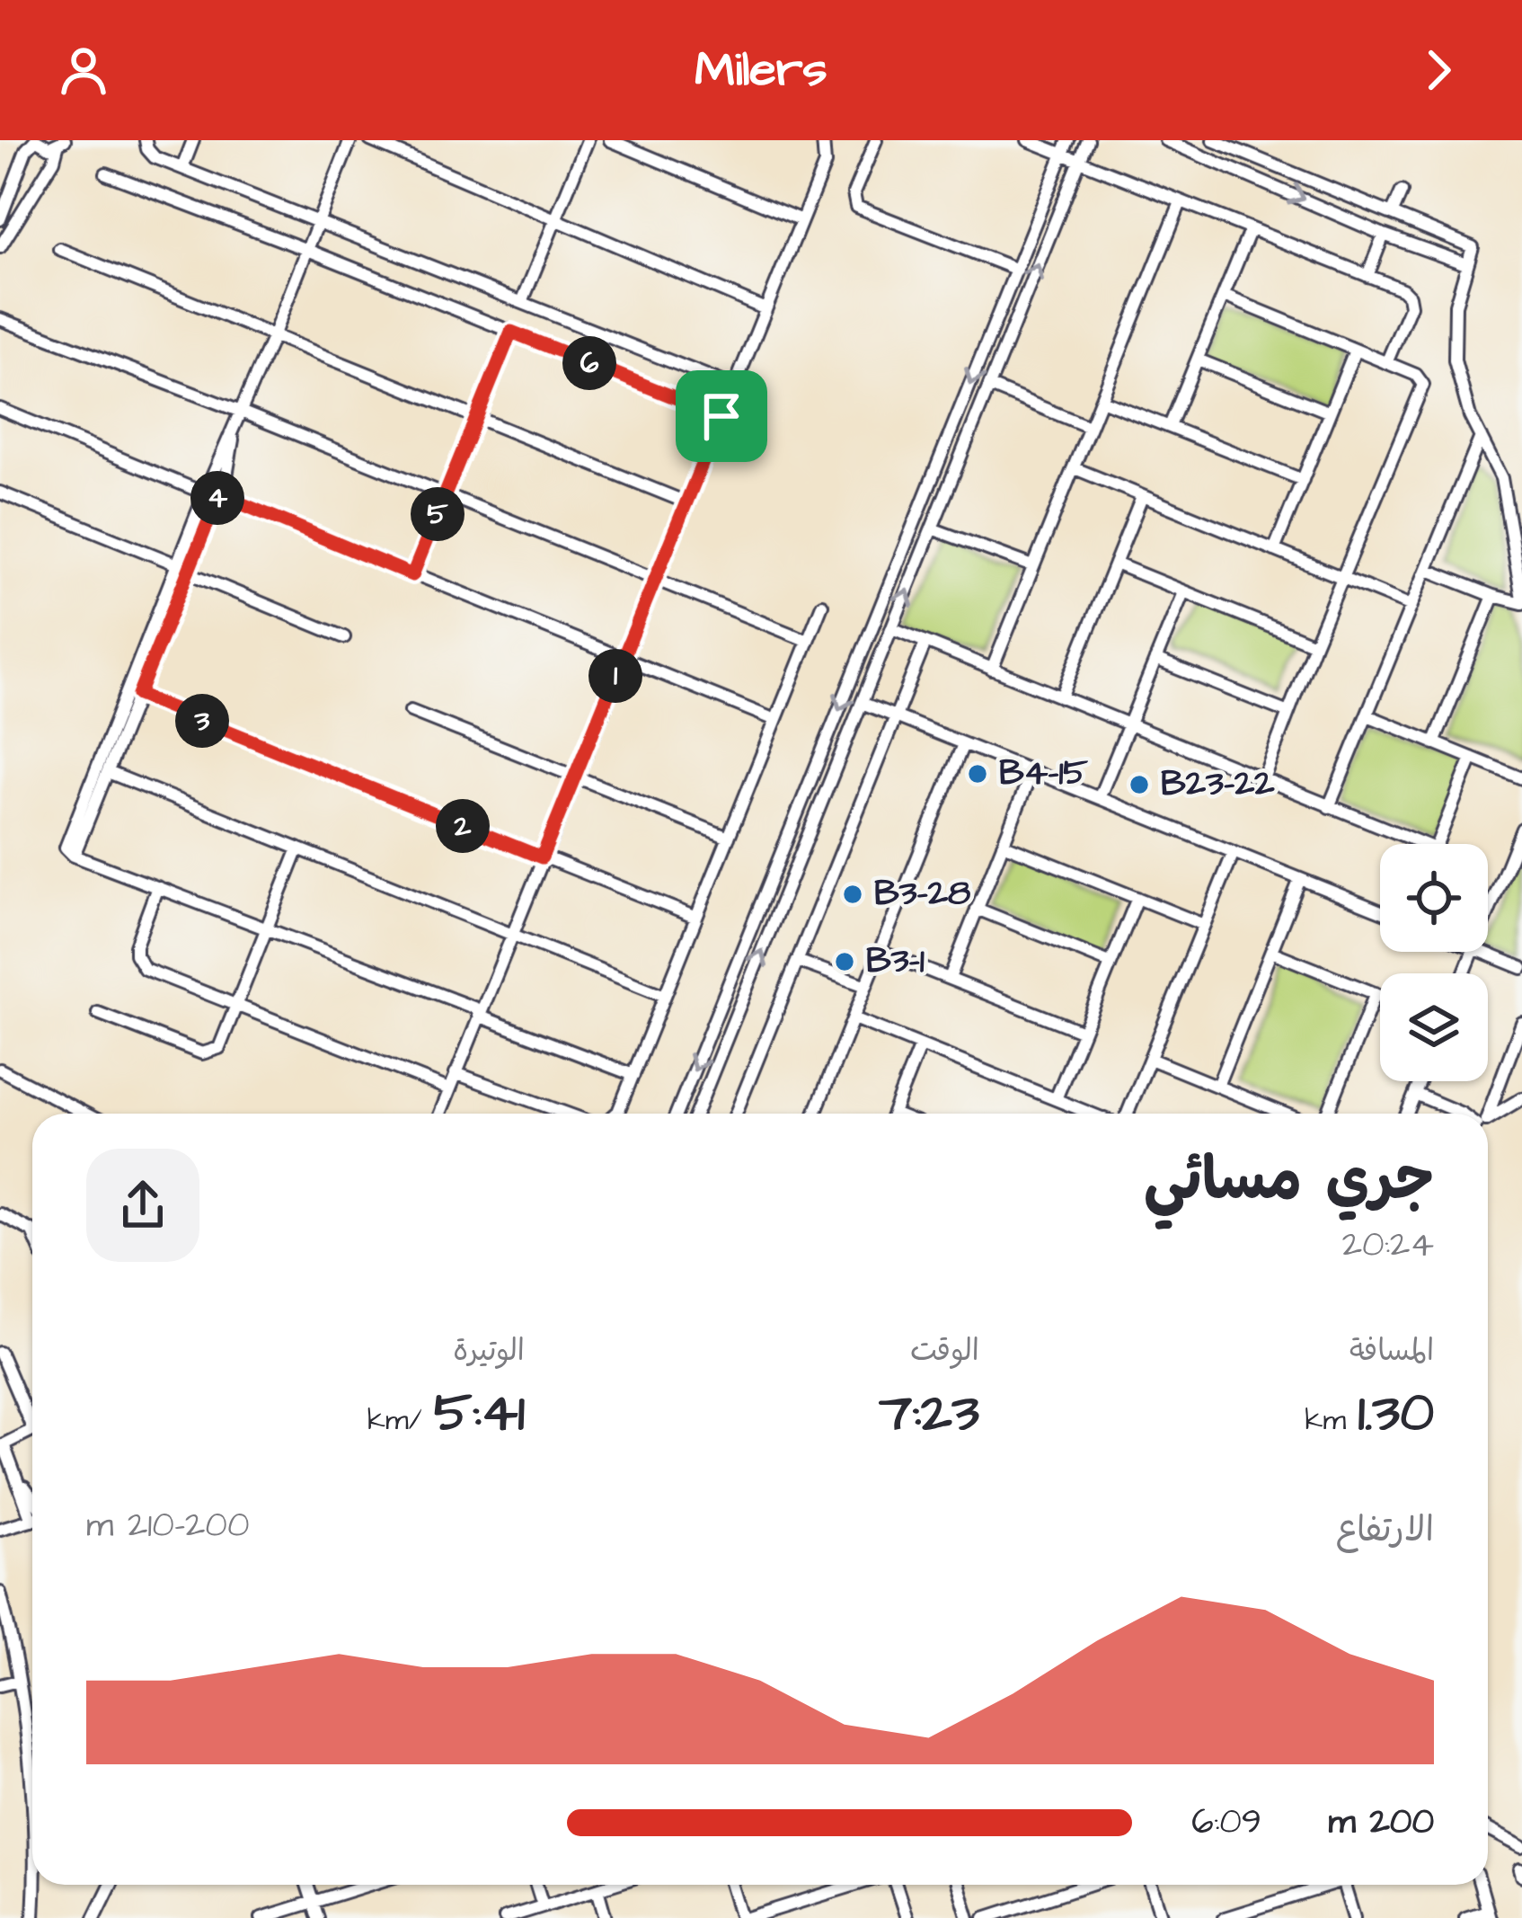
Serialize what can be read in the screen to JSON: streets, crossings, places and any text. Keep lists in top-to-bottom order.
{
  "places": [
    "B4-15",
    "B23-22",
    "B3-28",
    "B3-1"
  ],
  "page": {
    "header": "Milers",
    "pins": [
      "6",
      "4",
      "5",
      "1",
      "3",
      "2"
    ],
    "heading": ["جري مسائي", "20:24"],
    "stats": [
      ["المسافة", "1.30 km"],
      ["الوقت", "7:23"],
      ["الوتيرة", "5:41 /km"]
    ],
    "chart": ["الارتفاع", "200–210 m"],
    "list": [
      {
        "name": "200 m",
        "note": "6:09"
      }
    ]
  }
}
